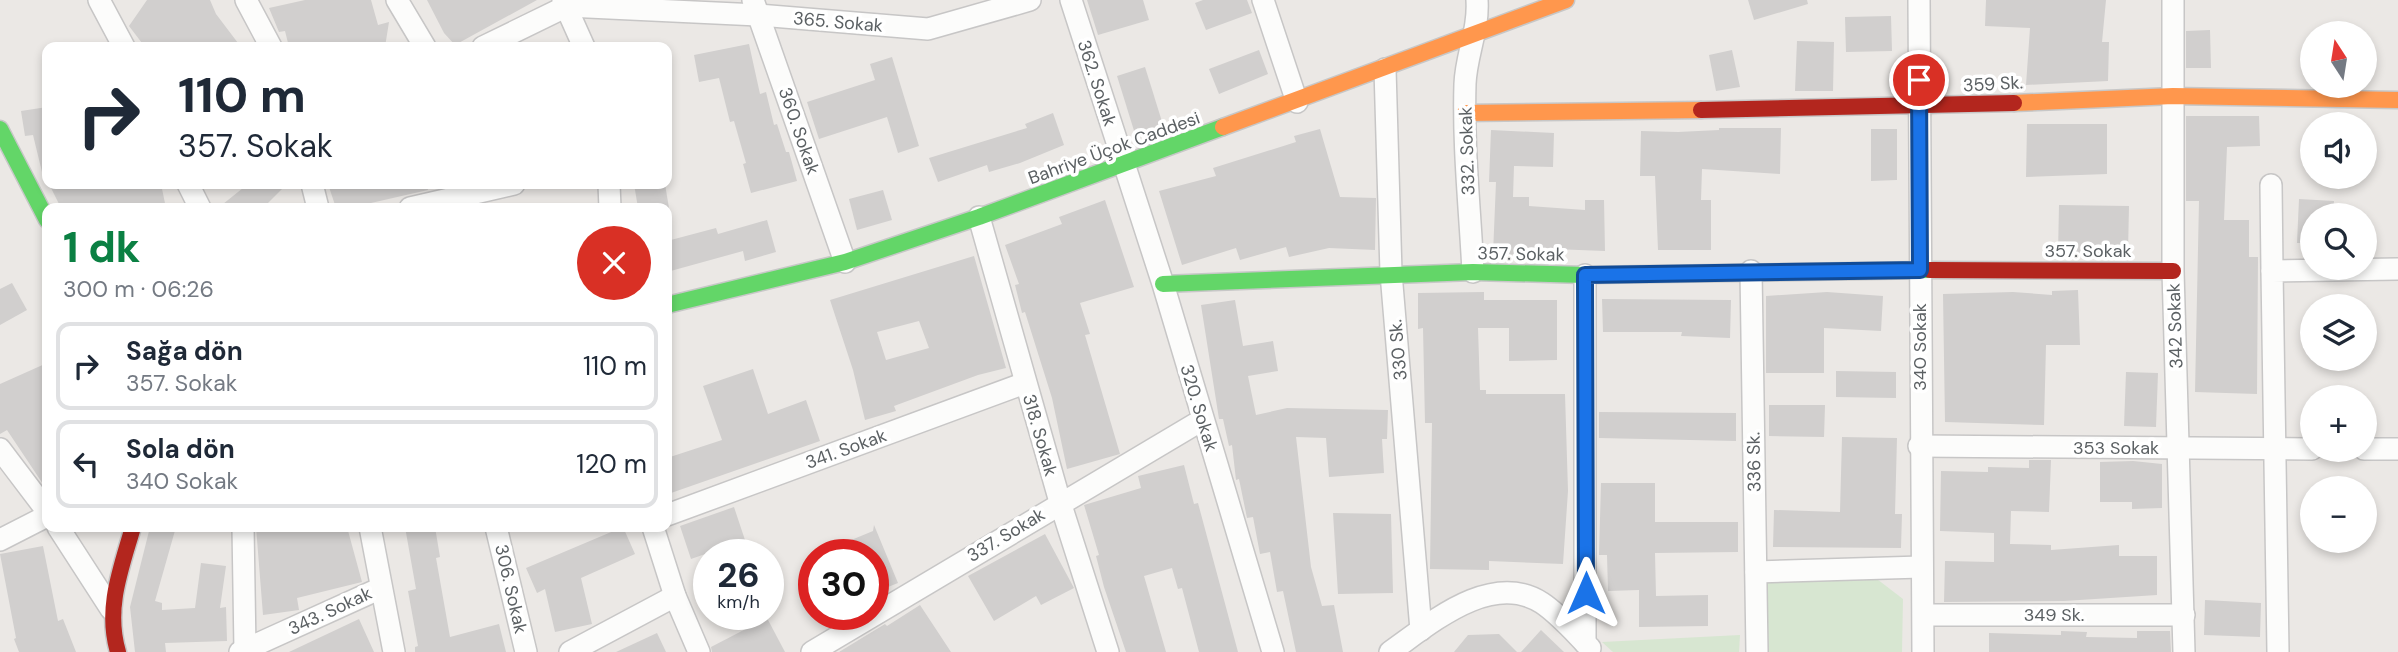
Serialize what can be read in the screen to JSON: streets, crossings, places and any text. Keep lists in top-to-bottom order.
{
  "streets": {
    "street": [
      "365. Sokak",
      "362. Sokak",
      "359 Sk.",
      "360. Sokak",
      "Bahriye Üçok Caddesi",
      "332. Sokak",
      "357. Sokak",
      "342 Sokak",
      "340 Sokak",
      "330 Sk.",
      "320. Sokak",
      "318. Sokak",
      "353 Sokak",
      "341. Sokak",
      "336 Sk.",
      "337. Sokak",
      "306. Sokak",
      "343. Sokak",
      "349 Sk."
    ]
  },
  "crossings": [
    ["365. Sokak", "360. Sokak"],
    ["362. Sokak", "Bahriye Üçok Caddesi"],
    ["362. Sokak", "320. Sokak"],
    ["359 Sk.", "332. Sokak"],
    ["359 Sk.", "342 Sokak"],
    ["359 Sk.", "340 Sokak"],
    ["360. Sokak", "Bahriye Üçok Caddesi"],
    ["Bahriye Üçok Caddesi", "332. Sokak"],
    ["Bahriye Üçok Caddesi", "330 Sk."],
    ["Bahriye Üçok Caddesi", "320. Sokak"],
    ["Bahriye Üçok Caddesi", "318. Sokak"],
    ["332. Sokak", "357. Sokak"],
    ["357. Sokak", "342 Sokak"],
    ["357. Sokak", "340 Sokak"],
    ["357. Sokak", "330 Sk."],
    ["357. Sokak", "320. Sokak"],
    ["357. Sokak", "336 Sk."],
    ["342 Sokak", "353 Sokak"],
    ["342 Sokak", "349 Sk."],
    ["340 Sokak", "353 Sokak"],
    ["340 Sokak", "349 Sk."],
    ["320. Sokak", "337. Sokak"],
    ["318. Sokak", "341. Sokak"],
    ["318. Sokak", "337. Sokak"]
  ],
  "north": "top",
  "page": {
    "map_buttons": ["+", "−"],
    "turn": ["110 m", "357. Sokak"],
    "heading": ["1 dk", "300 m · 06:26"],
    "list": [
      {
        "name": "Sağa dön",
        "note": "357. Sokak",
        "value": "110 m"
      },
      {
        "name": "Sola dön",
        "note": "340 Sokak",
        "value": "120 m"
      }
    ],
    "speed": "26 km/h",
    "limit": "30"
  }
}
